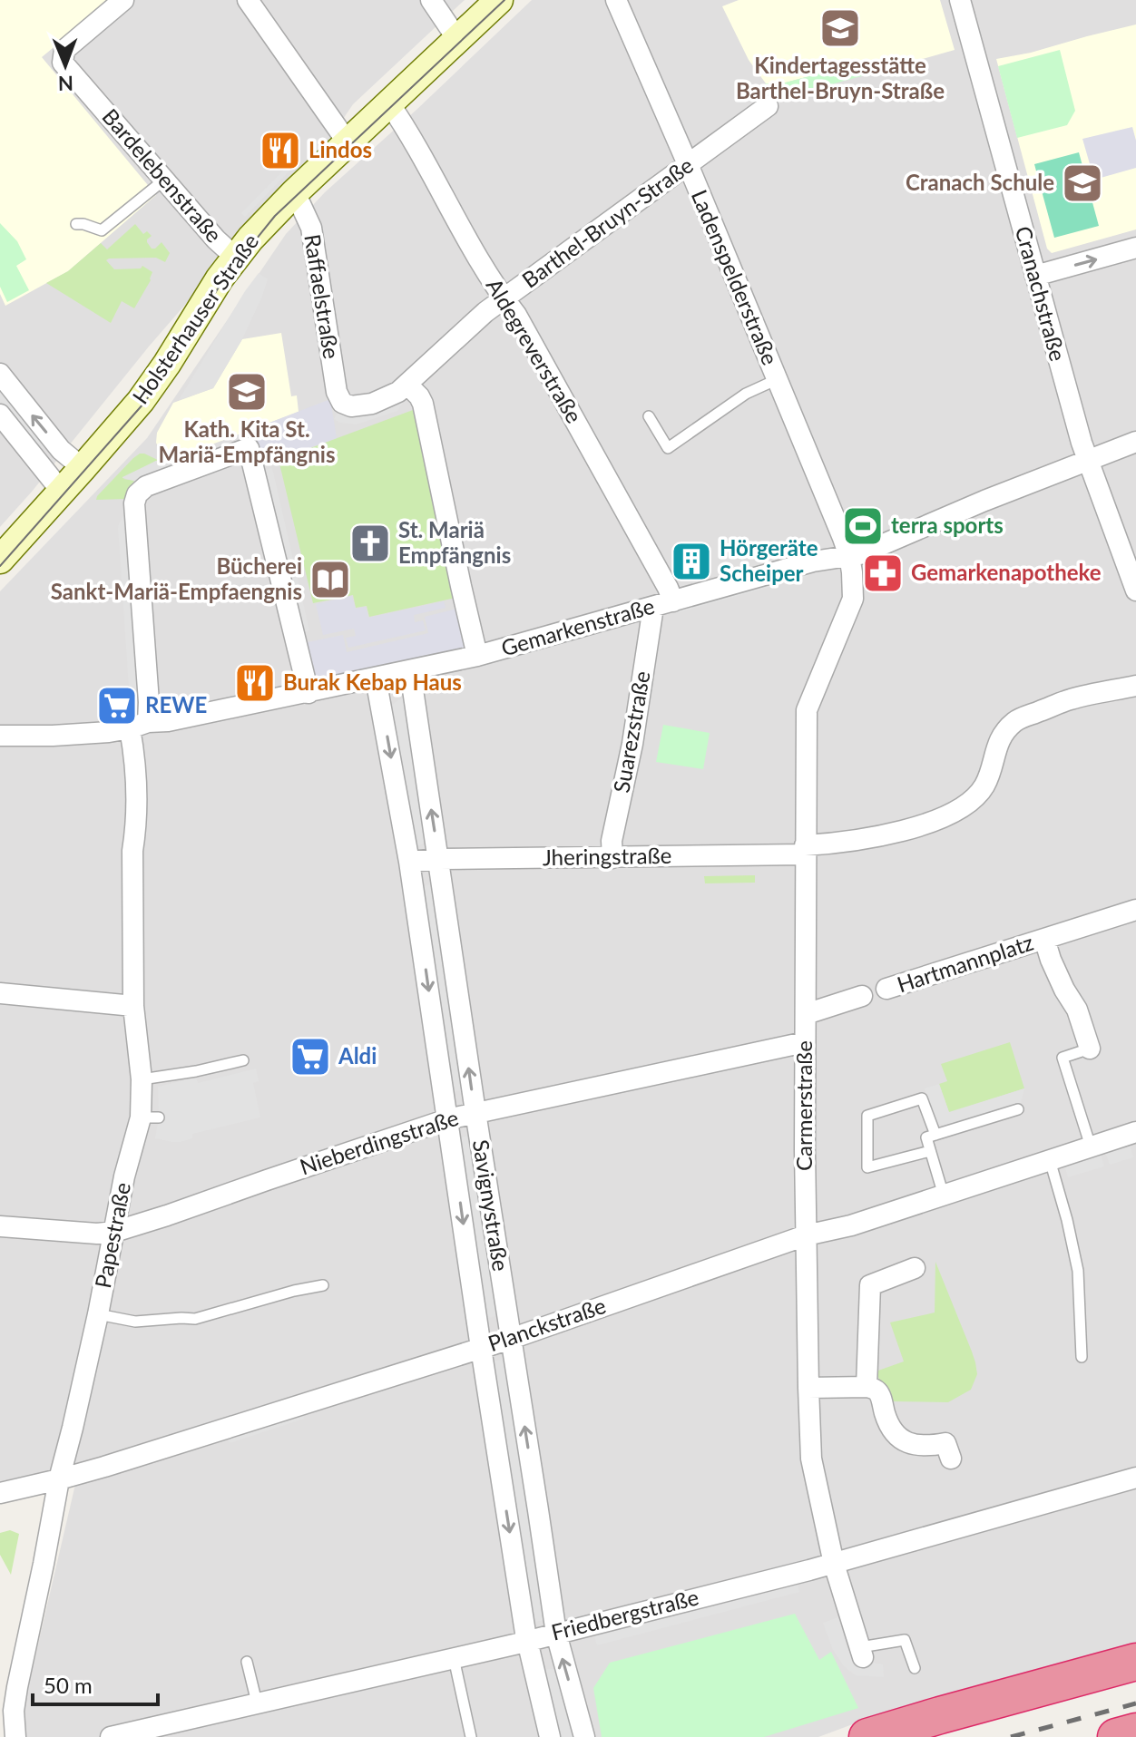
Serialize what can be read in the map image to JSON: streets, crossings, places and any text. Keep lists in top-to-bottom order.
{
  "streets": {
    "main road": ["Holsterhauser Straße"],
    "street": [
      "Bardelebenstraße",
      "Barthel-Bruyn-Straße",
      "Ladenspelderstraße",
      "Cranachstraße",
      "Raffaelstraße",
      "Aldegreverstraße",
      "Gemarkenstraße",
      "Suarezstraße",
      "Jheringstraße",
      "Hartmannplatz",
      "Carmerstraße",
      "Nieberdingstraße",
      "Savignystraße",
      "Papestraße",
      "Planckstraße",
      "Friedbergstraße"
    ]
  },
  "crossings": [
    ["Bardelebenstraße", "Holsterhauser Straße"],
    ["Barthel-Bruyn-Straße", "Ladenspelderstraße"],
    ["Barthel-Bruyn-Straße", "Raffaelstraße"],
    ["Barthel-Bruyn-Straße", "Aldegreverstraße"],
    ["Ladenspelderstraße", "Gemarkenstraße"],
    ["Ladenspelderstraße", "Carmerstraße"],
    ["Cranachstraße", "Gemarkenstraße"],
    ["Raffaelstraße", "Holsterhauser Straße"],
    ["Holsterhauser Straße", "Aldegreverstraße"],
    ["Aldegreverstraße", "Gemarkenstraße"],
    ["Gemarkenstraße", "Suarezstraße"],
    ["Gemarkenstraße", "Carmerstraße"],
    ["Gemarkenstraße", "Savignystraße"],
    ["Gemarkenstraße", "Papestraße"],
    ["Suarezstraße", "Jheringstraße"],
    ["Jheringstraße", "Carmerstraße"],
    ["Jheringstraße", "Savignystraße"],
    ["Carmerstraße", "Nieberdingstraße"],
    ["Carmerstraße", "Planckstraße"],
    ["Carmerstraße", "Friedbergstraße"],
    ["Nieberdingstraße", "Savignystraße"],
    ["Nieberdingstraße", "Papestraße"],
    ["Savignystraße", "Planckstraße"],
    ["Savignystraße", "Friedbergstraße"],
    ["Papestraße", "Planckstraße"]
  ],
  "places": {
    "school or university": ["Kindertagesstätte Barthel-Bruyn-Straße", "Cranach Schule", "Kath. Kita St. Mariä-Empfängnis"],
    "restaurant": ["Lindos", "Burak Kebap Haus"],
    "sports": ["terra sports"],
    "church": ["St. Mariä Empfängnis"],
    "building": ["Hörgeräte Scheiper"],
    "pharmacy": ["Gemarkenapotheke"],
    "library": ["Bücherei Sankt-Mariä-Empfaengnis"],
    "supermarket": ["REWE", "Aldi"]
  },
  "scale_bar": "50 m",
  "north": "bottom"
}
